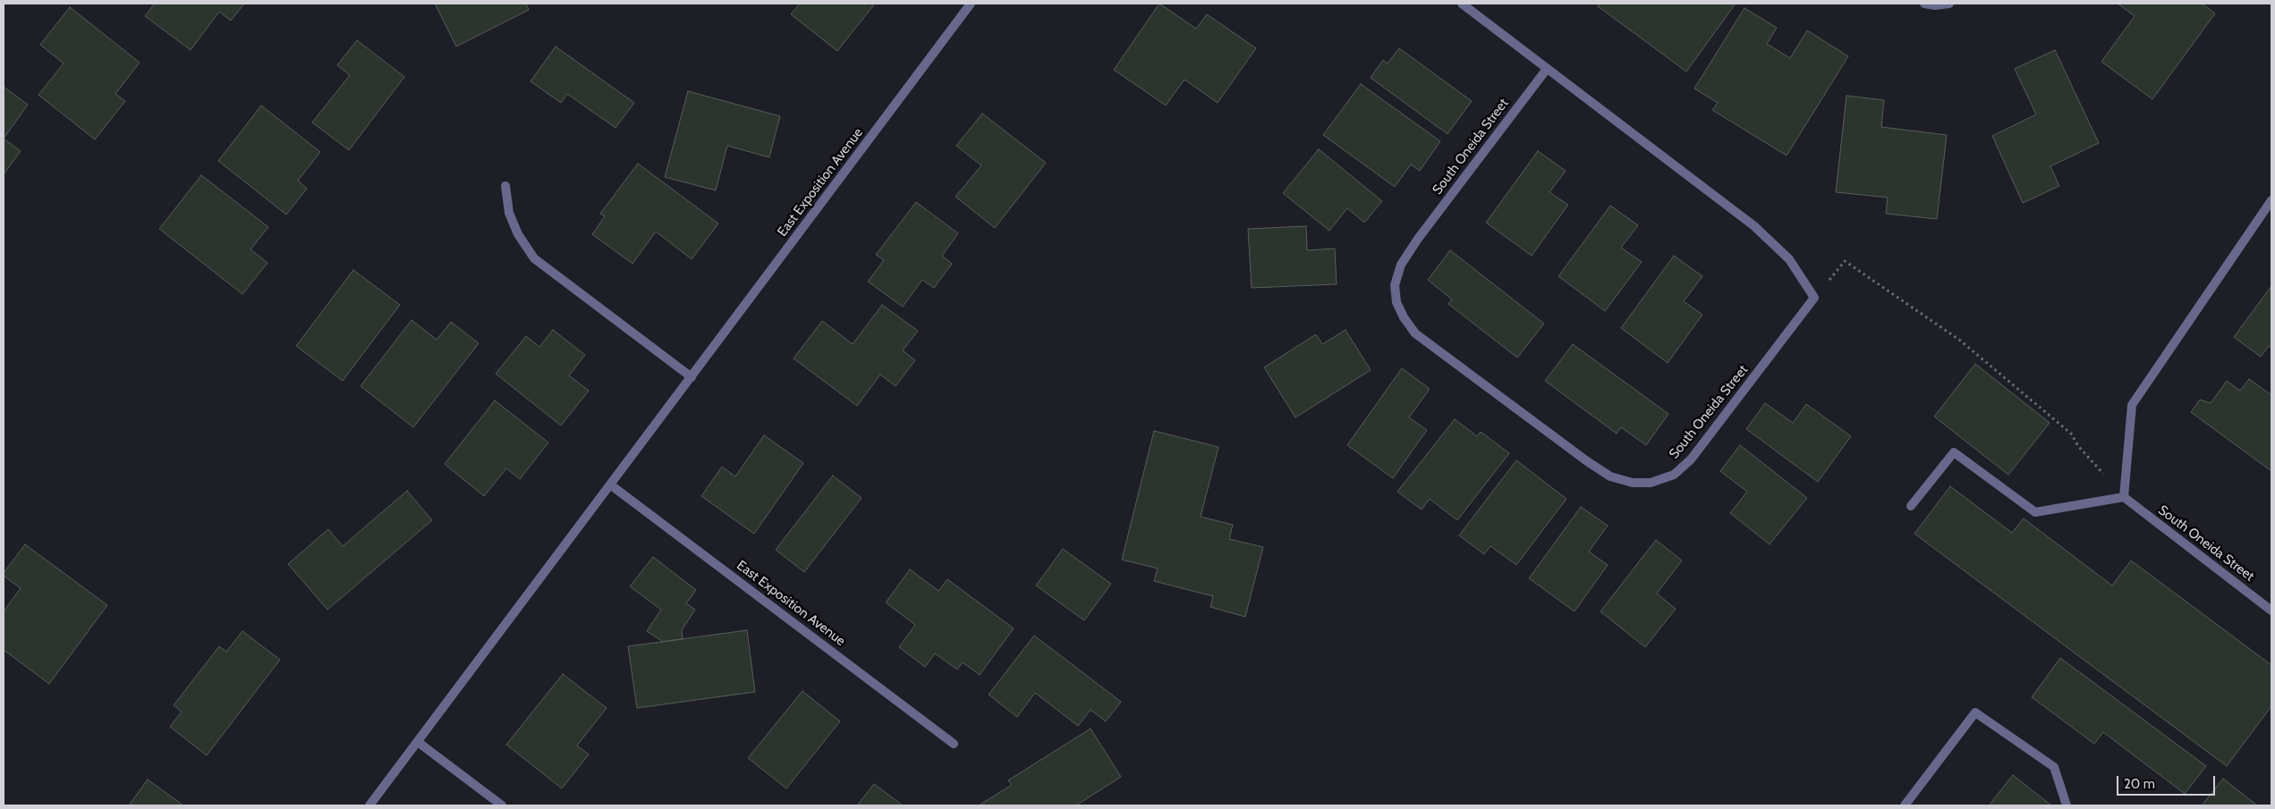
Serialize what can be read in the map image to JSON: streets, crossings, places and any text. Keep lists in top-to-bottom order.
{
  "streets": {
    "street": ["South Oneida Street", "East Exposition Avenue"]
  },
  "scale_bar": "20 m"
}
